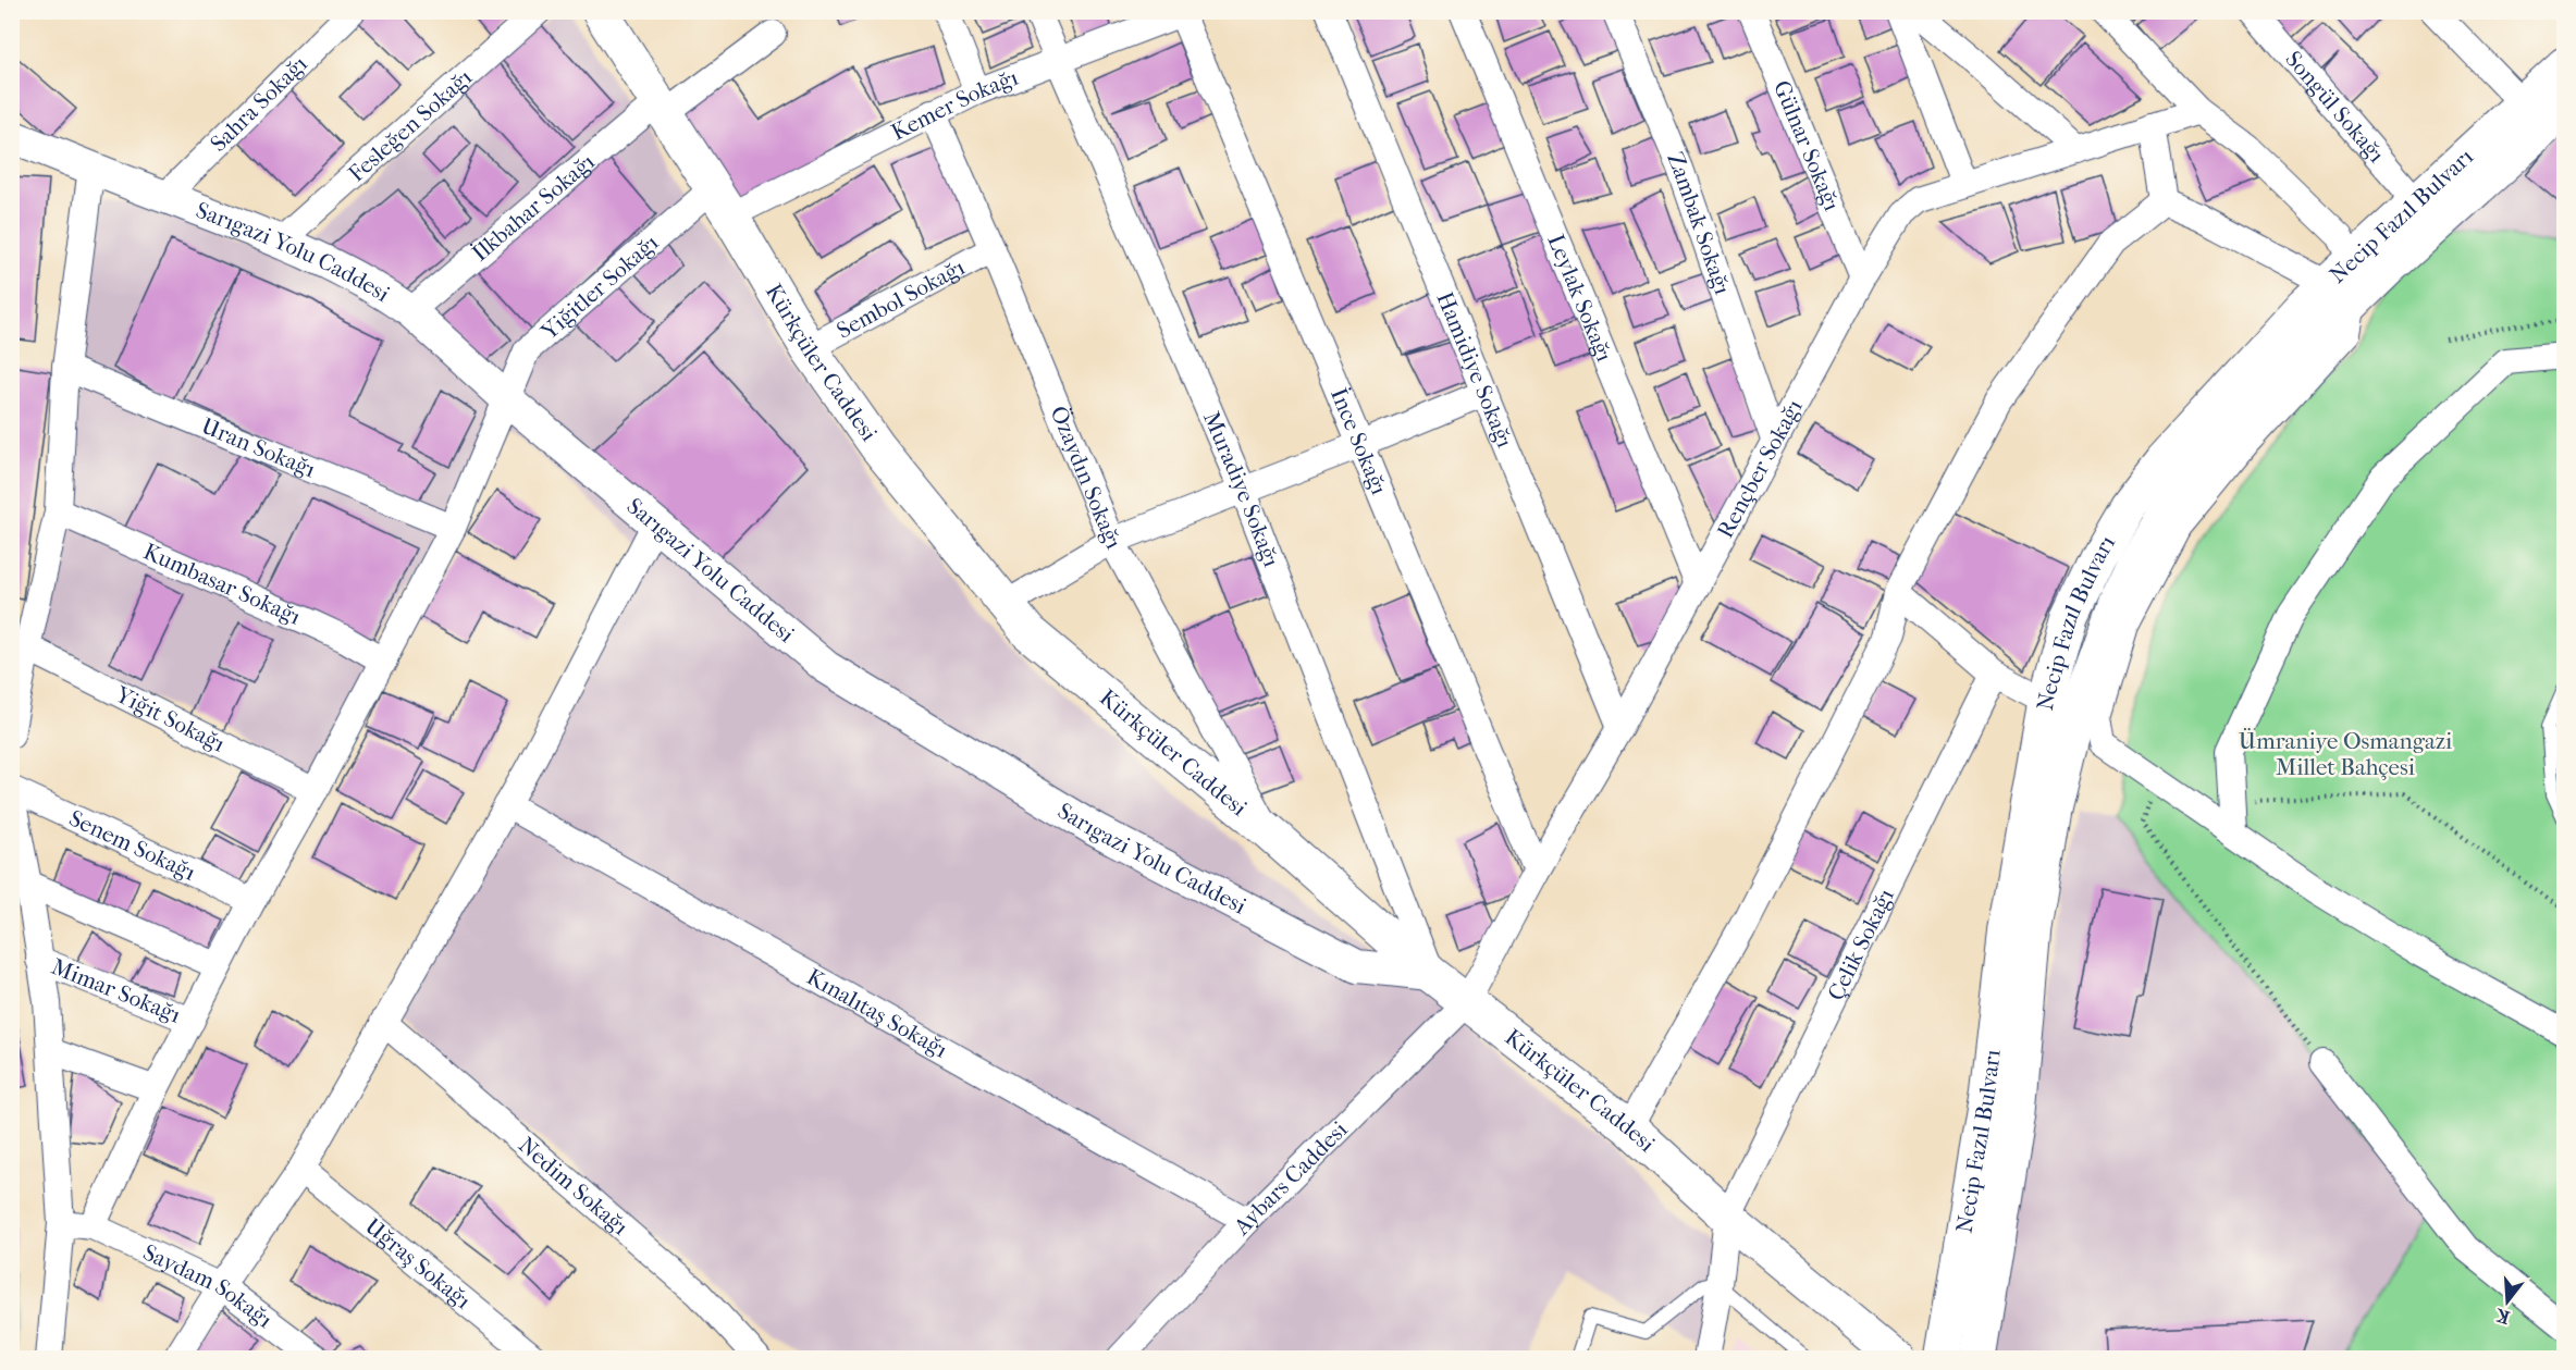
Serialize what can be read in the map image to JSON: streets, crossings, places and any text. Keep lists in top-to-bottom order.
{
  "streets": {
    "main road": ["Necip Fazıl Bulvarı", "Kürkçüler Caddesi"],
    "street": [
      "Sahra Sokağı",
      "Kemer Sokağı",
      "Songül Sokağı",
      "Fesleğen Sokağı",
      "Gülnar Sokağı",
      "İlkbahar Sokağı",
      "Zambak Sokağı",
      "Sarıgazi Yolu Caddesi",
      "Yiğitler Sokağı",
      "Sembol Sokağı",
      "Leylak Sokağı",
      "Hamidiye Sokağı",
      "İnce Sokağı",
      "Uran Sokağı",
      "Rençber Sokağı",
      "Özaydın Sokağı",
      "Muradiye Sokağı",
      "Kumbasar Sokağı",
      "Yiğit Sokağı",
      "Senem Sokağı",
      "Çelik Sokağı",
      "Mimar Sokağı",
      "Kınalıtaş Sokağı",
      "Aybars Caddesi",
      "Nedim Sokağı",
      "Uğraş Sokağı",
      "Saydam Sokağı"
    ]
  },
  "crossings": [
    ["Sahra Sokağı", "Sarıgazi Yolu Caddesi"],
    ["Kemer Sokağı", "Yiğitler Sokağı"],
    ["Kemer Sokağı", "Kürkçüler Caddesi"],
    ["Kemer Sokağı", "İnce Sokağı"],
    ["Kemer Sokağı", "Özaydın Sokağı"],
    ["Kemer Sokağı", "Muradiye Sokağı"],
    ["Songül Sokağı", "Necip Fazıl Bulvarı"],
    ["Fesleğen Sokağı", "Sarıgazi Yolu Caddesi"],
    ["Gülnar Sokağı", "Rençber Sokağı"],
    ["İlkbahar Sokağı", "Sarıgazi Yolu Caddesi"],
    ["İlkbahar Sokağı", "Kürkçüler Caddesi"],
    ["Zambak Sokağı", "Rençber Sokağı"],
    ["Sarıgazi Yolu Caddesi", "Yiğitler Sokağı"],
    ["Sarıgazi Yolu Caddesi", "Kürkçüler Caddesi"],
    ["Sarıgazi Yolu Caddesi", "Muradiye Sokağı"],
    ["Yiğitler Sokağı", "Kürkçüler Caddesi"],
    ["Yiğitler Sokağı", "Uran Sokağı"],
    ["Yiğitler Sokağı", "Kumbasar Sokağı"],
    ["Yiğitler Sokağı", "Yiğit Sokağı"],
    ["Yiğitler Sokağı", "Senem Sokağı"],
    ["Yiğitler Sokağı", "Mimar Sokağı"],
    ["Yiğitler Sokağı", "Saydam Sokağı"],
    ["Sembol Sokağı", "Kürkçüler Caddesi"],
    ["Sembol Sokağı", "Özaydın Sokağı"],
    ["Leylak Sokağı", "Rençber Sokağı"],
    ["Kürkçüler Caddesi", "Rençber Sokağı"],
    ["Kürkçüler Caddesi", "Özaydın Sokağı"],
    ["Kürkçüler Caddesi", "Muradiye Sokağı"],
    ["Kürkçüler Caddesi", "Çelik Sokağı"],
    ["Kürkçüler Caddesi", "Aybars Caddesi"],
    ["Hamidiye Sokağı", "Rençber Sokağı"],
    ["İnce Sokağı", "Rençber Sokağı"],
    ["Rençber Sokağı", "Aybars Caddesi"],
    ["Kınalıtaş Sokağı", "Aybars Caddesi"]
  ],
  "parks": ["Ümraniye Osmangazi Millet Bahçesi"],
  "north": "bottom"
}
